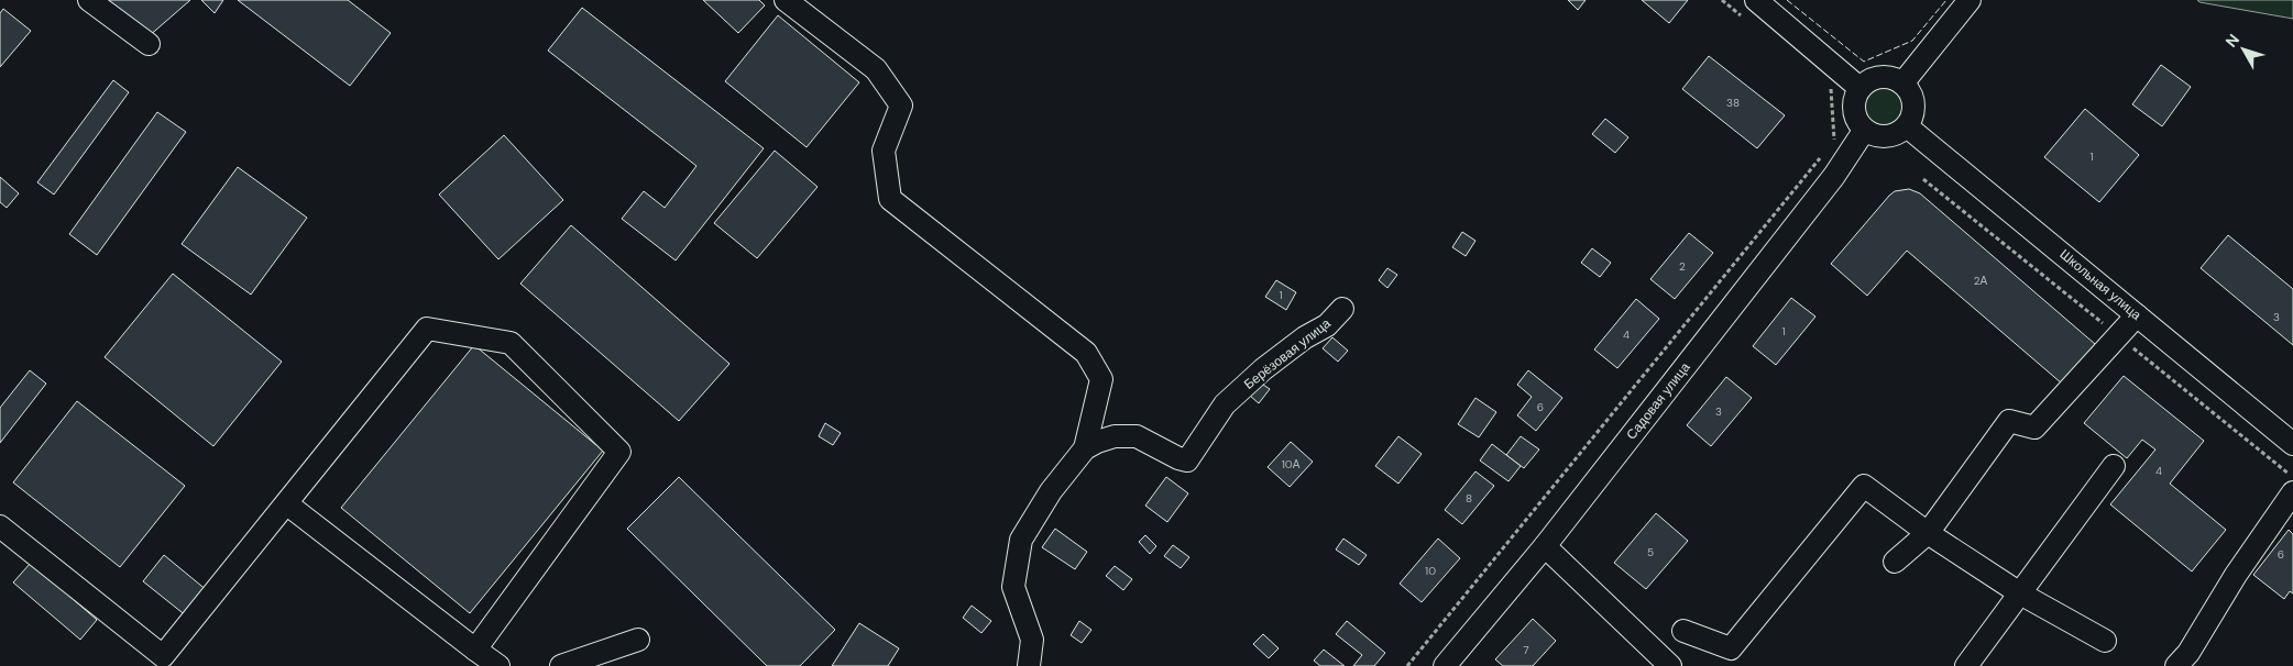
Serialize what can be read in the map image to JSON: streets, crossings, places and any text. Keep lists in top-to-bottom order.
{
  "streets": {
    "street": ["Школьная улица", "Берёзовая улица", "Садовая улица"]
  },
  "crossings": [
    ["Школьная улица", "Садовая улица"]
  ],
  "house_numbers": [
    "38",
    "1",
    "2",
    "2А",
    "1",
    "3",
    "1",
    "4",
    "6",
    "3",
    "10А",
    "4",
    "8",
    "5",
    "6",
    "10",
    "7"
  ],
  "north": "top left"
}
